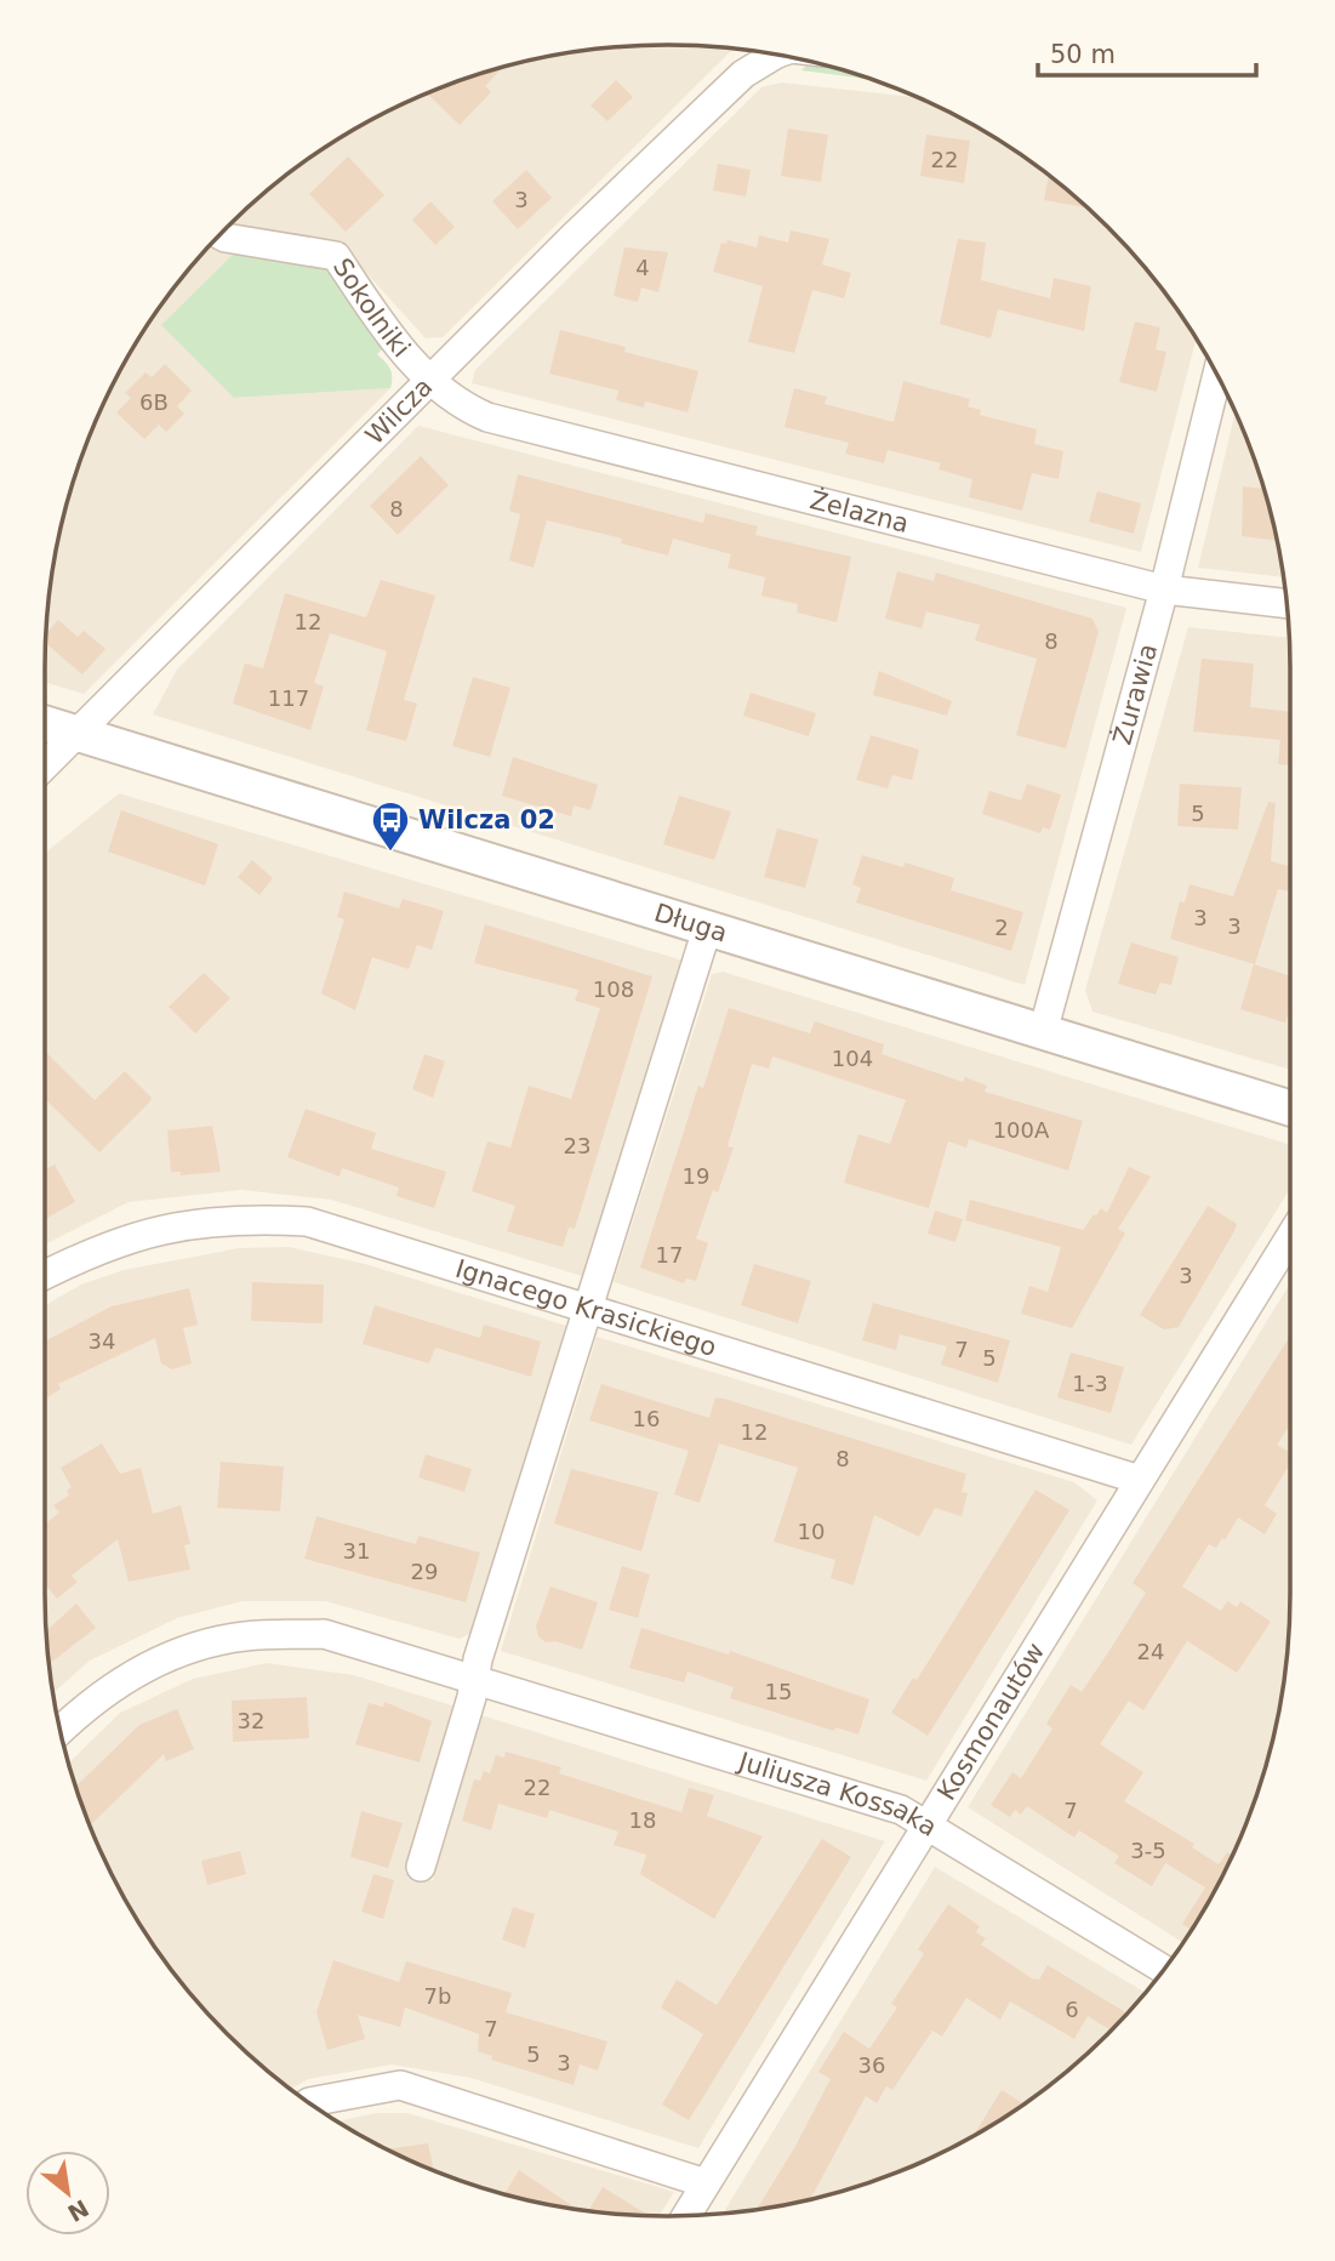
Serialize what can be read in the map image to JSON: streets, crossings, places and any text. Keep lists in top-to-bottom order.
{
  "streets": {
    "street": [
      "Sokolniki",
      "Wilcza",
      "Żelazna",
      "Żurawia",
      "Długa",
      "Ignacego Krasickiego",
      "Kosmonautów",
      "Juliusza Kossaka"
    ]
  },
  "crossings": [
    ["Sokolniki", "Wilcza"],
    ["Sokolniki", "Żelazna"],
    ["Wilcza", "Żelazna"],
    ["Wilcza", "Długa"],
    ["Żelazna", "Żurawia"],
    ["Żurawia", "Długa"],
    ["Ignacego Krasickiego", "Kosmonautów"],
    ["Kosmonautów", "Juliusza Kossaka"]
  ],
  "places": {
    "bus stop": ["Wilcza 02"]
  },
  "house_numbers": [
    "22",
    "3",
    "4",
    "6B",
    "8",
    "12",
    "8",
    "117",
    "5",
    "3",
    "3",
    "2",
    "108",
    "104",
    "100A",
    "23",
    "19",
    "17",
    "3",
    "34",
    "7",
    "5",
    "1-3",
    "16",
    "12",
    "8",
    "10",
    "31",
    "29",
    "24",
    "15",
    "32",
    "22",
    "7",
    "18",
    "3-5",
    "7b",
    "6",
    "7",
    "5",
    "3",
    "36"
  ],
  "scale_bar": "50 m",
  "north": "bottom right"
}
